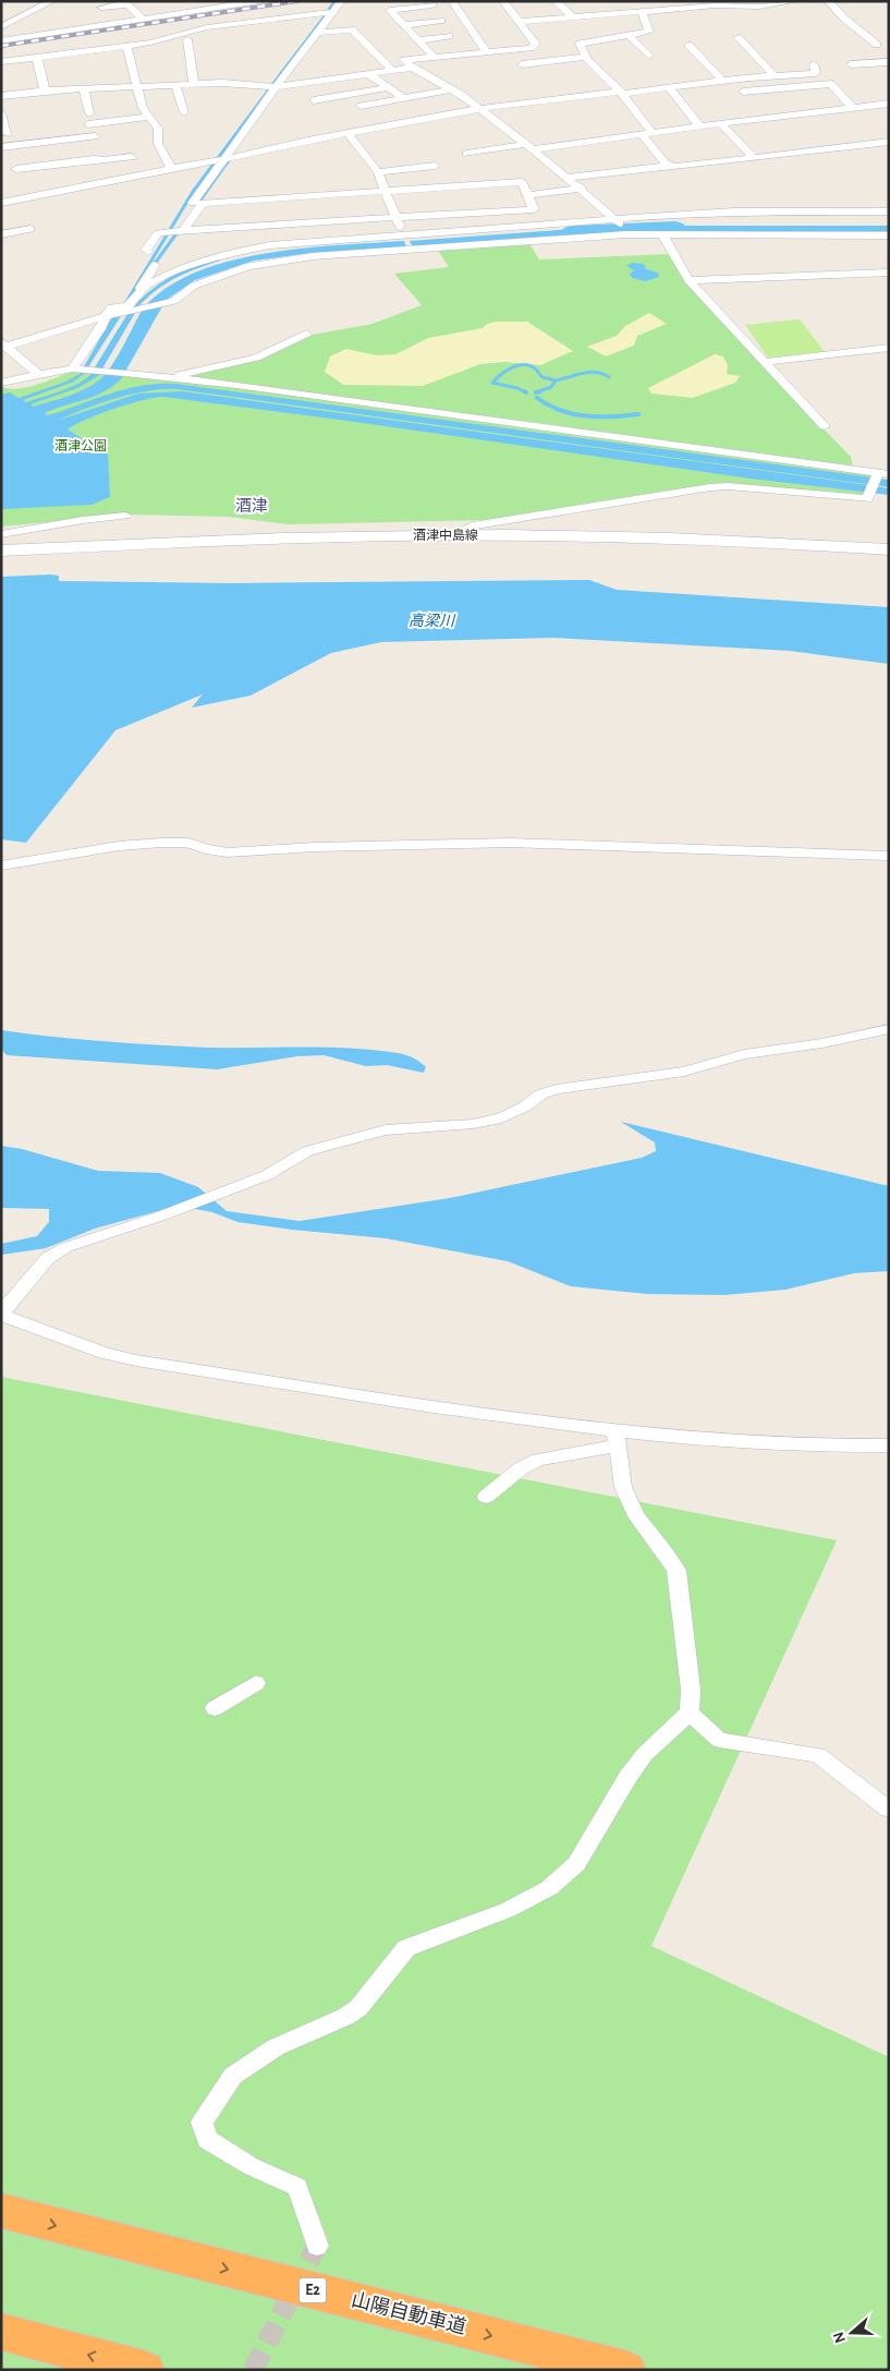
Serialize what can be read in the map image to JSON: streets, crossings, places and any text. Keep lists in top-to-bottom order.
{
  "streets": {
    "highway": ["E2", "山陽自動車道"],
    "main road": ["酒津中島線"]
  },
  "one_way": ["山陽自動車道"],
  "districts": ["酒津"],
  "water": ["高梁川"],
  "parks": ["酒津公園"],
  "north": "left"
}
